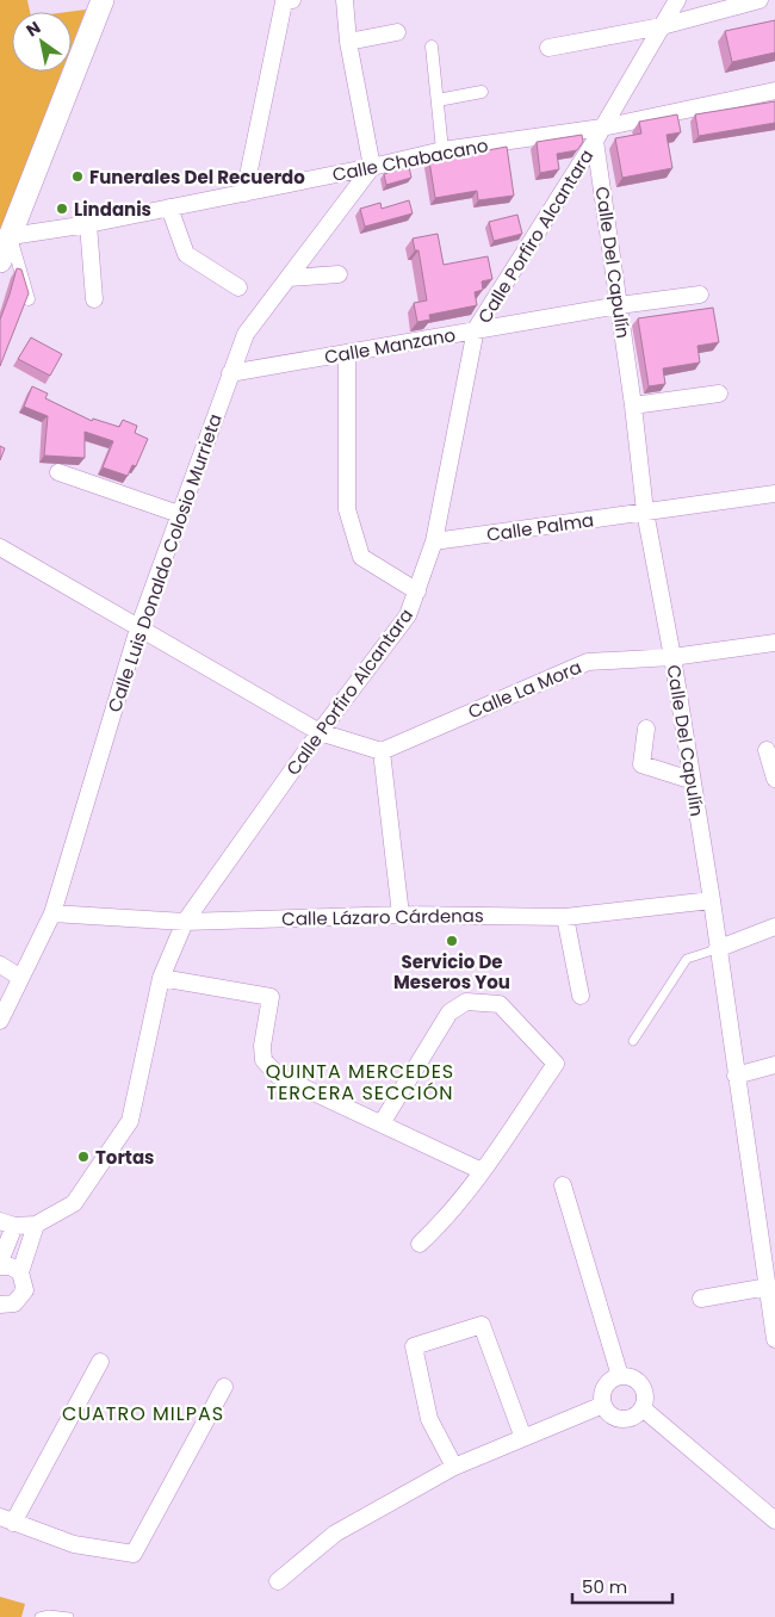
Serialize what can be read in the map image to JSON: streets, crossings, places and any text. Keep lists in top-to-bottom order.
{
  "streets": {
    "street": [
      "Calle Chabacano",
      "Calle Porfiro Alcantara",
      "Calle Del Capulín",
      "Calle Manzano",
      "Calle Palma",
      "Calle Luis Donaldo Colosio Murrieta",
      "Calle La Mora",
      "Calle Lázaro Cárdenas"
    ]
  },
  "crossings": [
    ["Calle Chabacano", "Calle Porfiro Alcantara"],
    ["Calle Chabacano", "Calle Del Capulín"],
    ["Calle Chabacano", "Calle Luis Donaldo Colosio Murrieta"],
    ["Calle Porfiro Alcantara", "Calle Del Capulín"],
    ["Calle Porfiro Alcantara", "Calle Manzano"],
    ["Calle Porfiro Alcantara", "Calle Palma"],
    ["Calle Porfiro Alcantara", "Calle Lázaro Cárdenas"],
    ["Calle Del Capulín", "Calle Manzano"],
    ["Calle Del Capulín", "Calle Palma"],
    ["Calle Del Capulín", "Calle La Mora"],
    ["Calle Del Capulín", "Calle Lázaro Cárdenas"],
    ["Calle Manzano", "Calle Luis Donaldo Colosio Murrieta"],
    ["Calle Luis Donaldo Colosio Murrieta", "Calle Lázaro Cárdenas"]
  ],
  "districts": ["QUINTA MERCEDES TERCERA SECCIÓN", "CUATRO MILPAS"],
  "places": [
    "Funerales Del Recuerdo",
    "Lindanis",
    "Servicio De Meseros You",
    "Tortas"
  ],
  "scale_bar": "50 m",
  "north": "top left"
}
